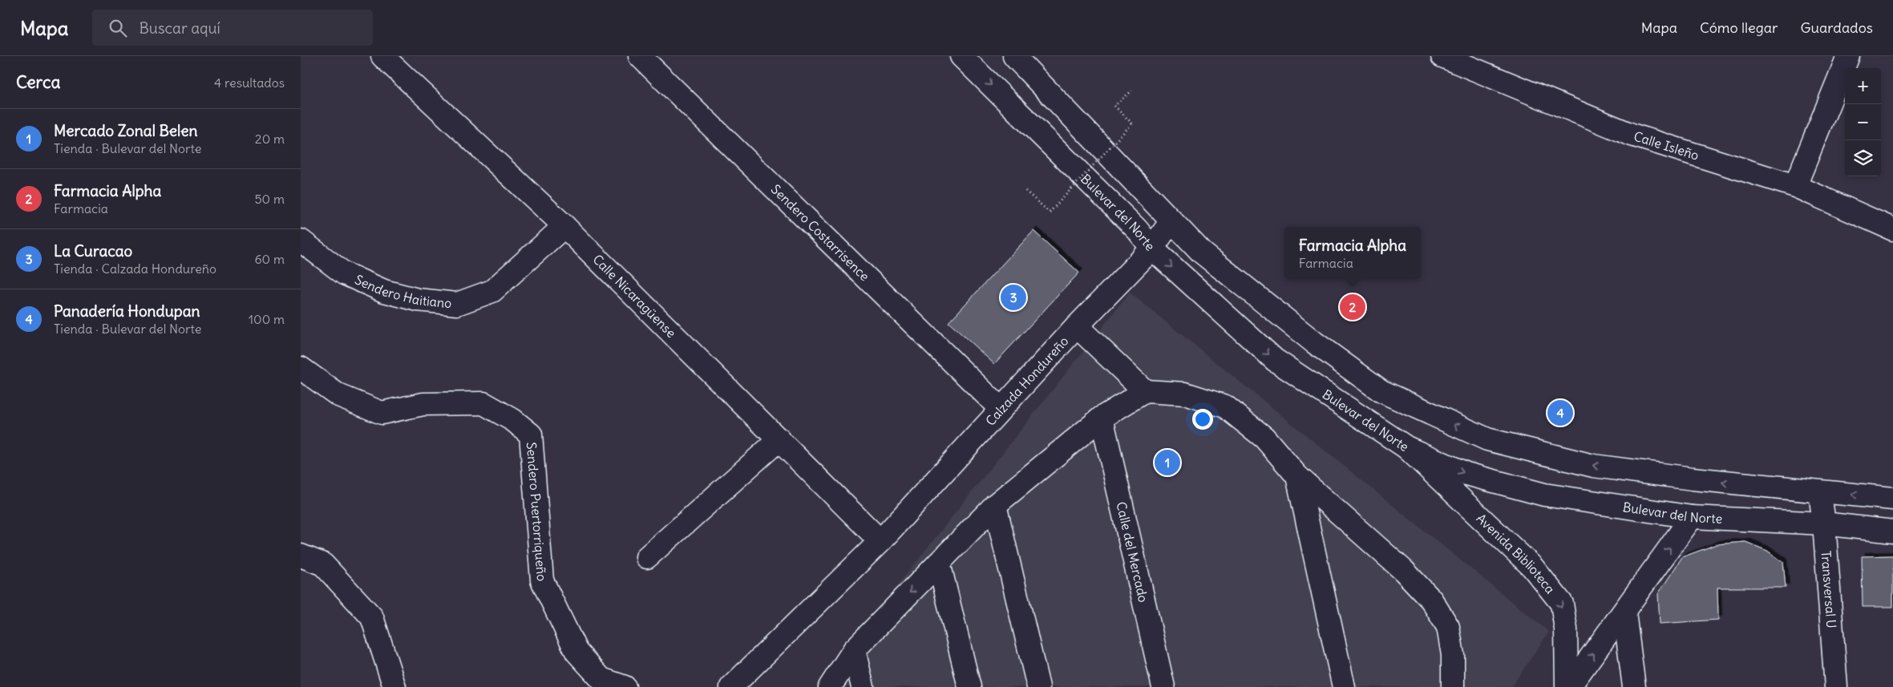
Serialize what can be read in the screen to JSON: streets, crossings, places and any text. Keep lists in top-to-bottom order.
{
  "streets": {
    "street": [
      "Calle Isleño",
      "Bulevar del Norte",
      "Sendero Costarrisence",
      "Sendero Haitiano",
      "Calle Nicaragüense",
      "Calzada Hondureño",
      "Sendero Puertorriqueño",
      "Calle del Mercado",
      "Avenida Biblioteca",
      "Transversal U"
    ]
  },
  "crossings": [
    ["Bulevar del Norte", "Calzada Hondureño"],
    ["Bulevar del Norte", "Avenida Biblioteca"],
    ["Bulevar del Norte", "Transversal U"],
    ["Sendero Costarrisence", "Calzada Hondureño"],
    ["Sendero Haitiano", "Calle Nicaragüense"],
    ["Calle Nicaragüense", "Calzada Hondureño"]
  ],
  "page": {
    "header": "Mapa",
    "search": "Buscar aquí",
    "nav": ["Mapa", "Cómo llegar", "Guardados"],
    "heading": ["Cerca", "4 resultados"],
    "map_buttons": ["+", "−"],
    "list": [
      {
        "mark": "1",
        "name": "Mercado Zonal Belen",
        "note": "Tienda · Bulevar del Norte",
        "value": "20 m"
      },
      {
        "mark": "2",
        "name": "Farmacia Alpha",
        "note": "Farmacia",
        "value": "50 m"
      },
      {
        "mark": "3",
        "name": "La Curacao",
        "note": "Tienda · Calzada Hondureño",
        "value": "60 m"
      },
      {
        "mark": "4",
        "name": "Panadería Hondupan",
        "note": "Tienda · Bulevar del Norte",
        "value": "100 m"
      }
    ],
    "popup": ["Farmacia Alpha", "Farmacia"],
    "pins": [
      "3",
      "2",
      "4",
      "1"
    ]
  }
}
